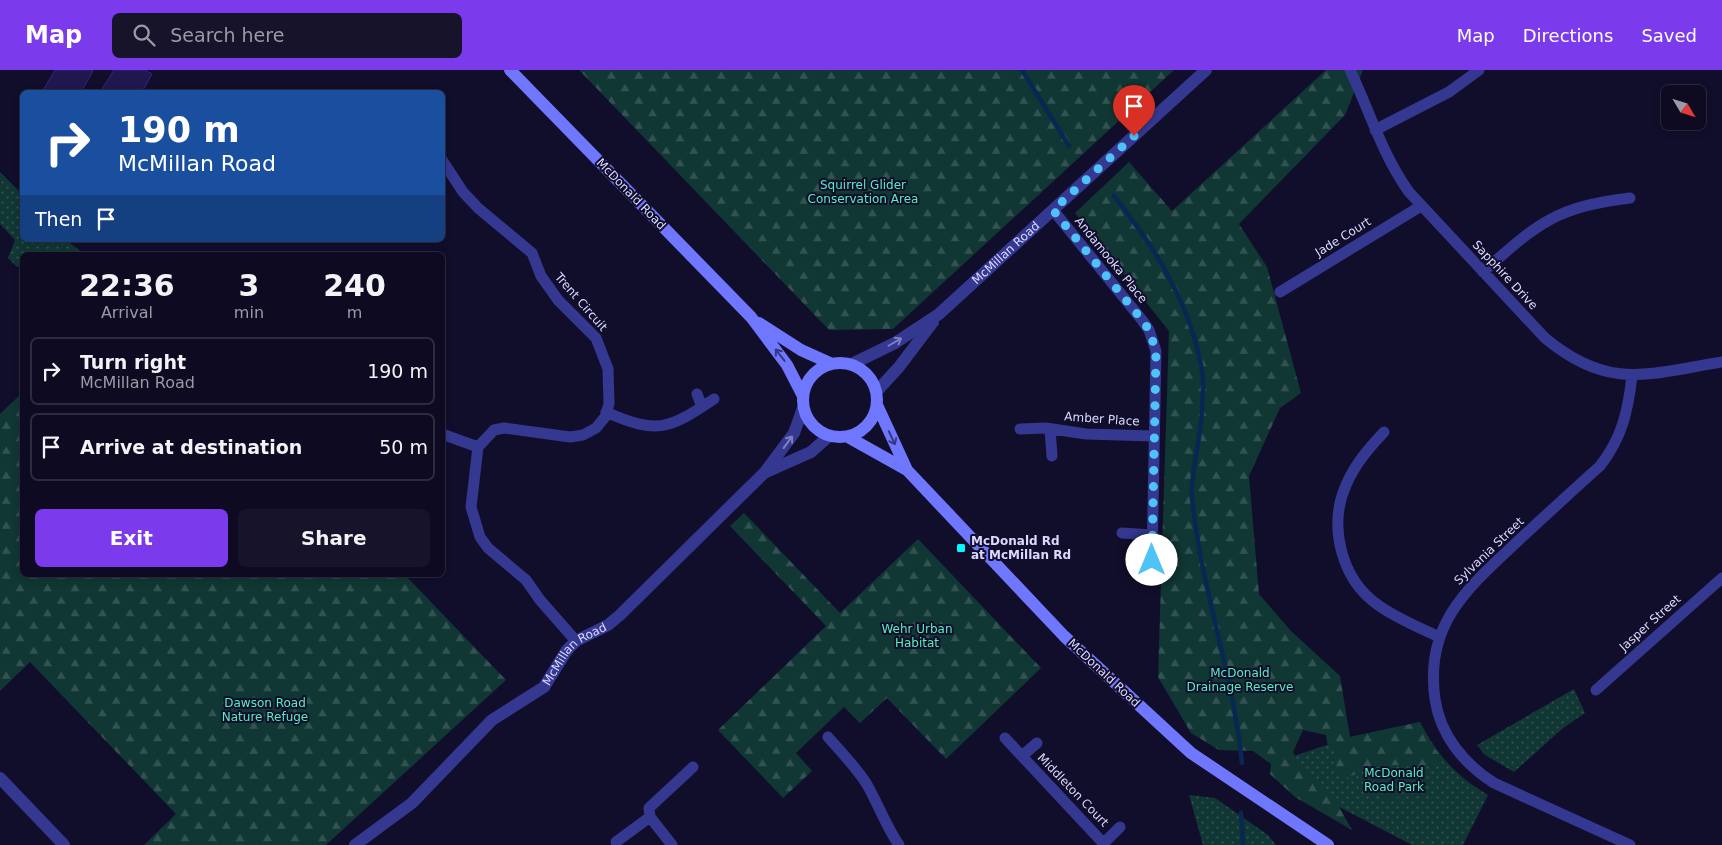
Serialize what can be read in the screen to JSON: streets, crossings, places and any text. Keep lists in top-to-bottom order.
{
  "streets": {
    "main road": ["McDonald Road"],
    "street": [
      "Jade Court",
      "McMillan Road",
      "Andamooka Place",
      "Sapphire Drive",
      "Trent Circuit",
      "Amber Place",
      "Sylvania Street",
      "Jasper Street",
      "Middleton Court"
    ]
  },
  "crossings": [
    ["McDonald Road", "McMillan Road"],
    ["Jade Court", "Sapphire Drive"],
    ["McMillan Road", "Andamooka Place"],
    ["Andamooka Place", "Amber Place"],
    ["Sapphire Drive", "Sylvania Street"]
  ],
  "parks": [
    "Squirrel Glider Conservation Area",
    "Wehr Urban Habitat",
    "McDonald Drainage Reserve",
    "Dawson Road Nature Refuge",
    "McDonald Road Park"
  ],
  "places": {
    "transit": ["McDonald Rd at McMillan Rd"]
  },
  "north": "bottom right",
  "page": {
    "header": "Map",
    "search": "Search here",
    "nav": ["Map", "Directions", "Saved"],
    "turn": ["190 m", "McMillan Road"],
    "then": "Then",
    "eta": [
      "22:36",
      "Arrival",
      "3",
      "min",
      "240",
      "m"
    ],
    "list": [
      {
        "name": "Turn right",
        "note": "McMillan Road",
        "value": "190 m"
      },
      {
        "name": "Arrive at destination",
        "value": "50 m"
      }
    ],
    "buttons": ["Exit", "Share"]
  }
}
